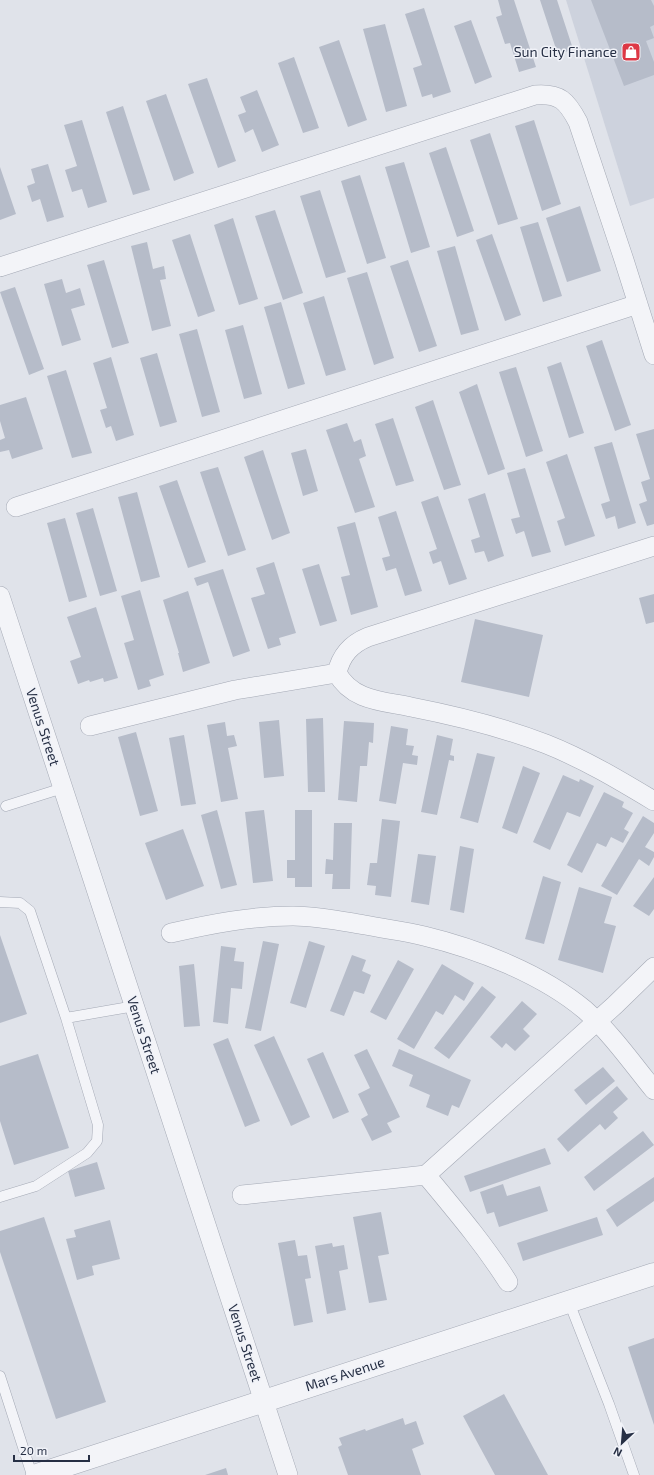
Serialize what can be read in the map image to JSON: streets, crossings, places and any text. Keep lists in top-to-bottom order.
{
  "streets": {
    "street": ["Venus Street", "Mars Avenue"]
  },
  "crossings": [
    ["Venus Street", "Mars Avenue"]
  ],
  "places": {
    "shop": ["Sun City Finance"]
  },
  "scale_bar": "20 m",
  "north": "bottom left"
}
